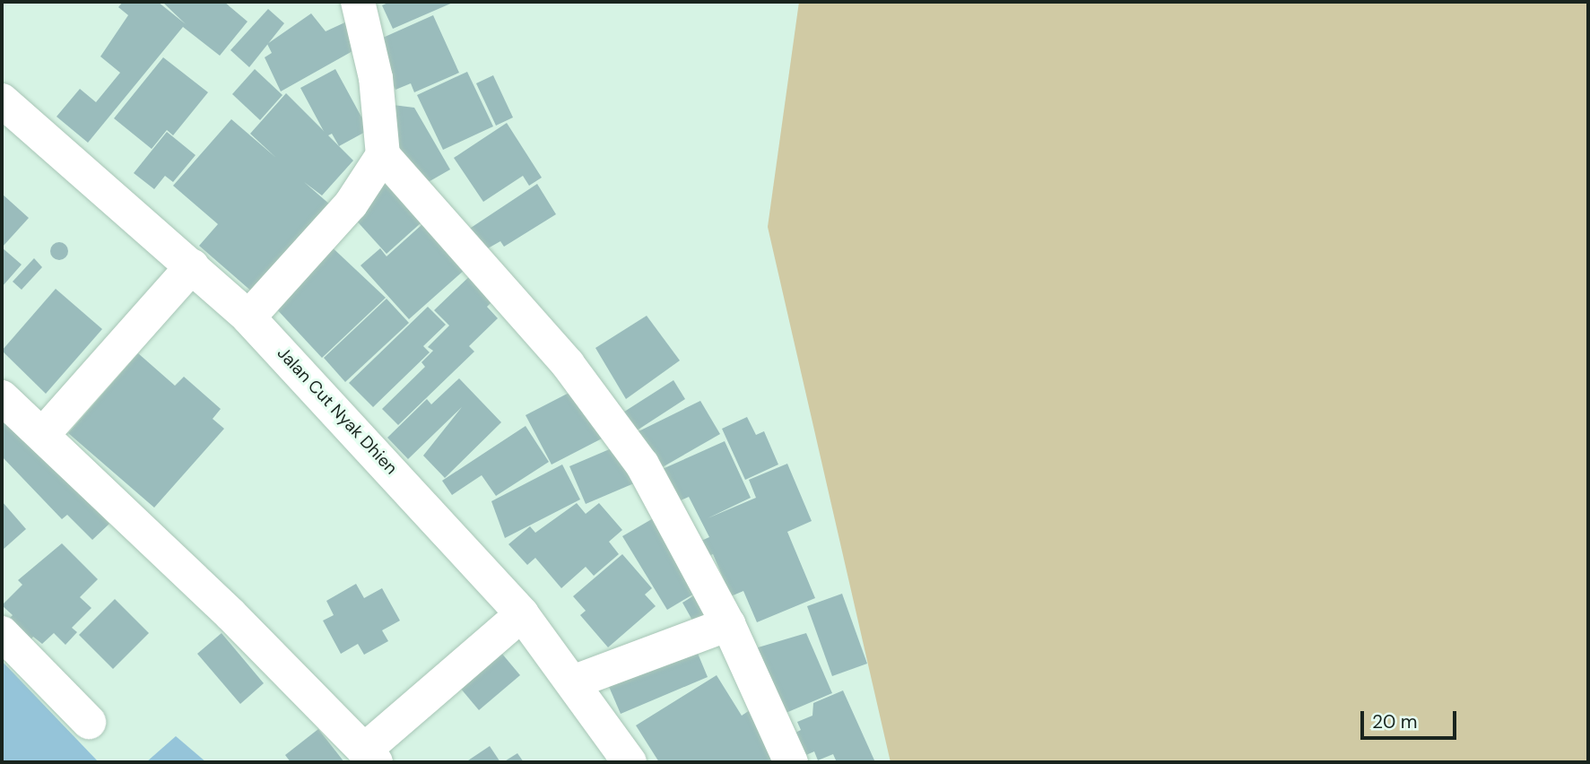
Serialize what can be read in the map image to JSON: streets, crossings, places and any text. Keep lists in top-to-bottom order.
{
  "streets": {
    "main road": ["Jalan Cut Nyak Dhien"]
  },
  "scale_bar": "20 m"
}
